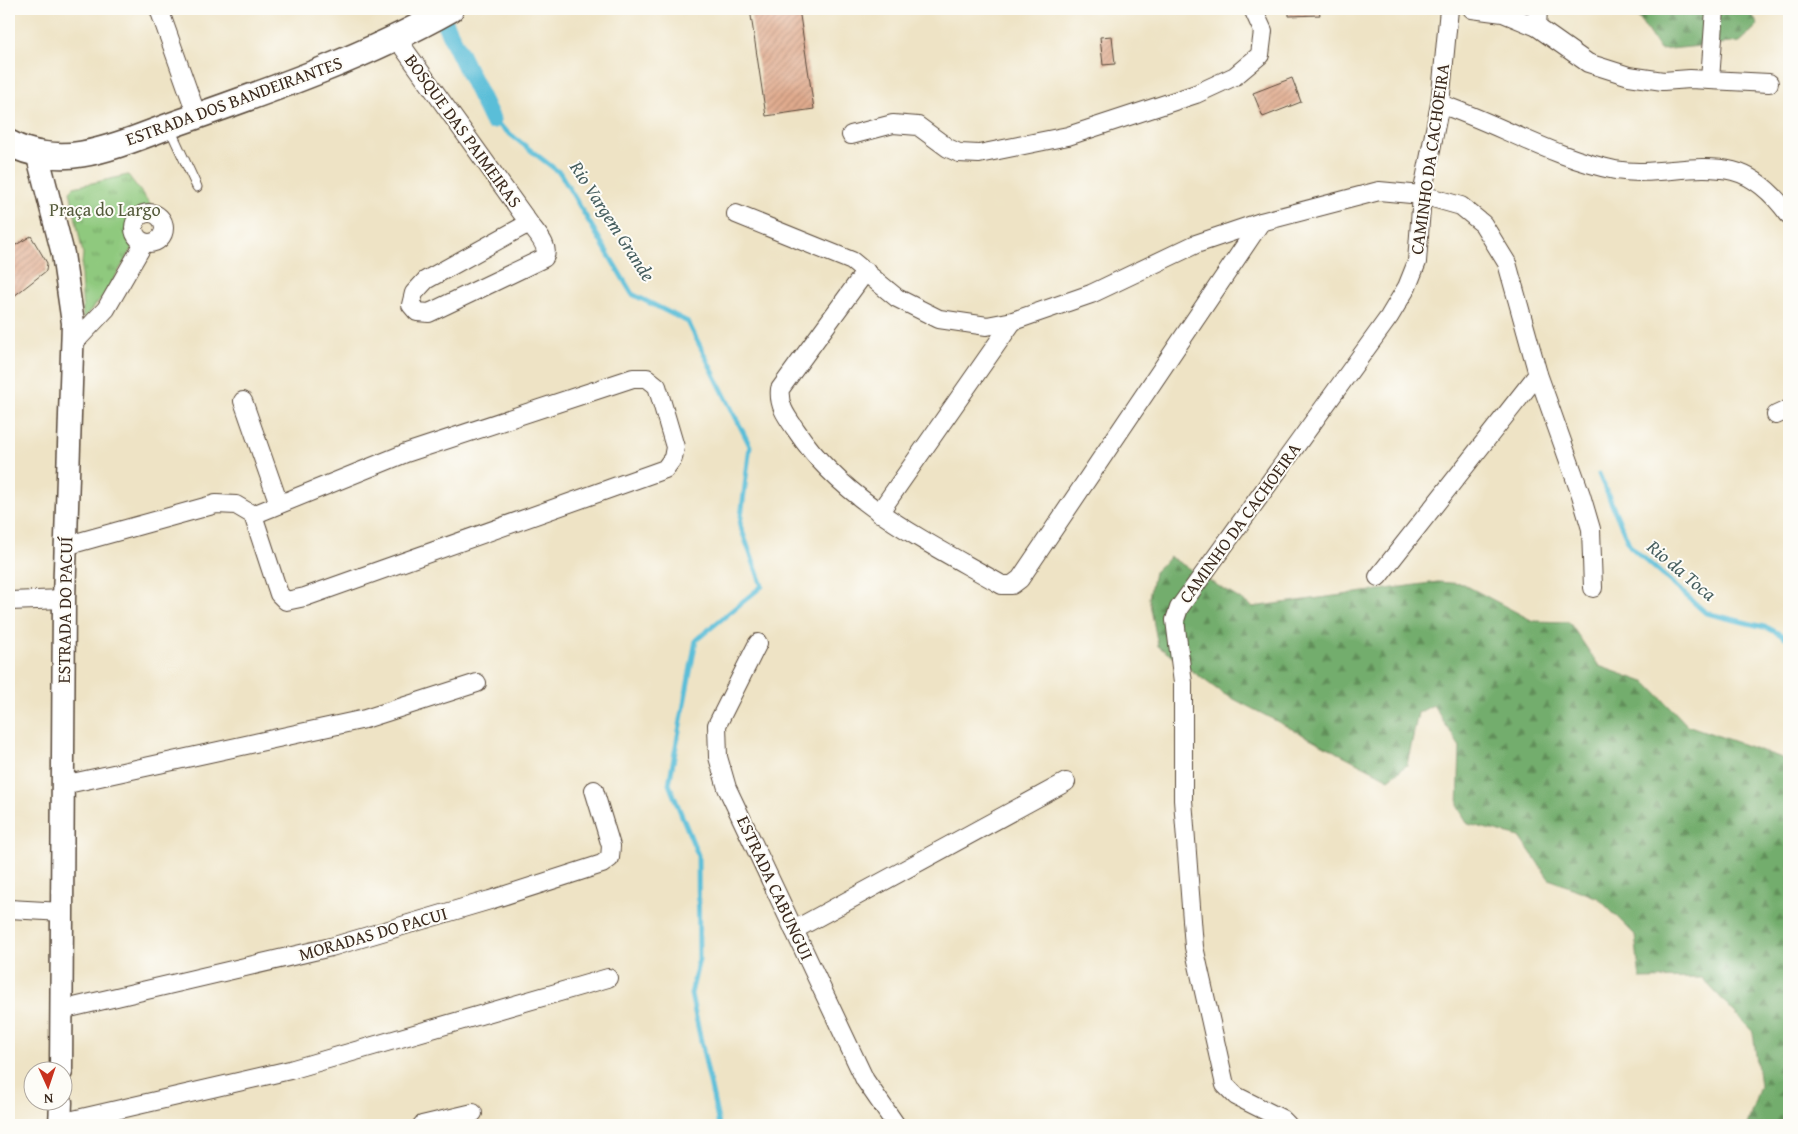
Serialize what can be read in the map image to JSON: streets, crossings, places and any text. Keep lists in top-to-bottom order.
{
  "streets": {
    "main road": ["ESTRADA DOS BANDEIRANTES"],
    "street": [
      "BOSQUE DAS PAIMEIRAS",
      "CAMINHO DA CACHOEIRA",
      "ESTRADA DO PACUÍ",
      "ESTRADA CABUNGUI",
      "MORADAS DO PACUI"
    ]
  },
  "crossings": [
    ["ESTRADA DOS BANDEIRANTES", "BOSQUE DAS PAIMEIRAS"],
    ["ESTRADA DOS BANDEIRANTES", "ESTRADA DO PACUÍ"],
    ["ESTRADA DO PACUÍ", "MORADAS DO PACUI"]
  ],
  "water": ["Rio Vargem Grande", "Rio da Toca"],
  "parks": ["Praça do Largo"],
  "north": "bottom"
}
